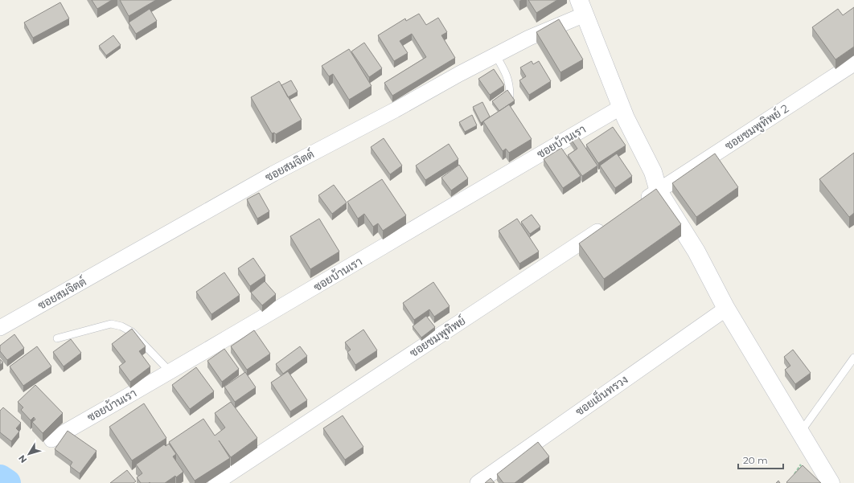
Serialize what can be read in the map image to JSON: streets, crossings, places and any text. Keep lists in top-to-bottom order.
{
  "streets": {
    "street": [
      "ซอยชมพูทิพย์ 2",
      "ซอยบ้านเรา",
      "ซอยสมจิตต์",
      "ซอยชมพูทิพย์",
      "ซอยเย็นทรวง"
    ]
  },
  "scale_bar": "20 m",
  "north": "bottom left"
}
